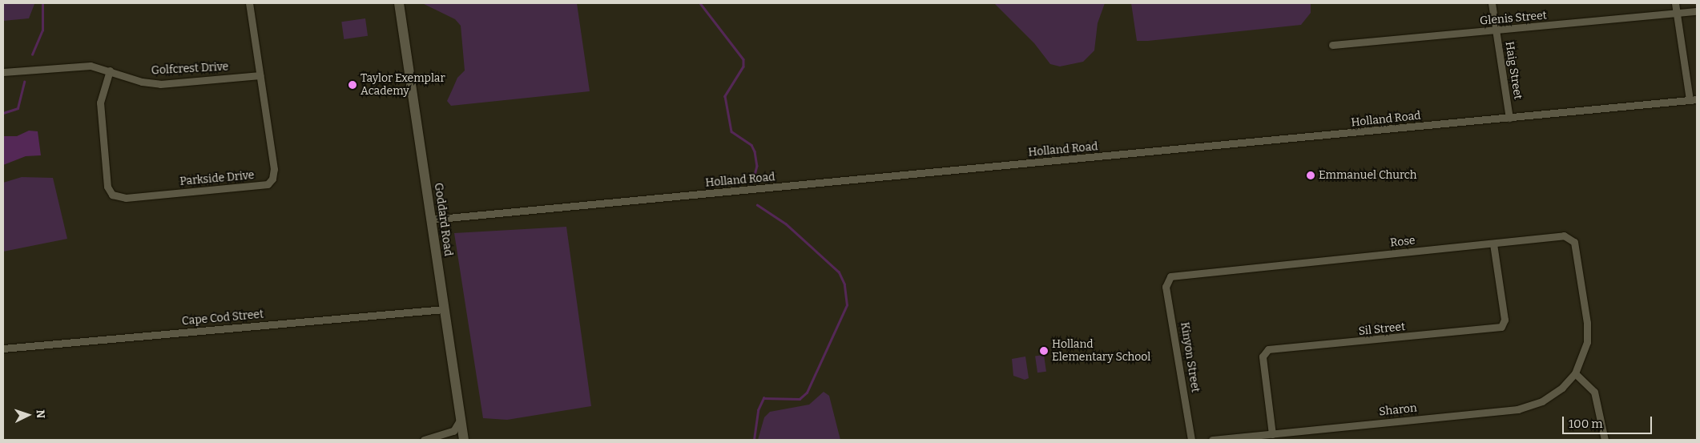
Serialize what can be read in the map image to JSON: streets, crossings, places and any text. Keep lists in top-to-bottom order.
{
  "streets": {
    "main road": ["Goddard Road"],
    "street": [
      "Glenis Street",
      "Golfcrest Drive",
      "Haig Street",
      "Holland Road",
      "Parkside Drive",
      "Rose",
      "Cape Cod Street",
      "Sil Street",
      "Kinyon Street",
      "Sharon"
    ]
  },
  "crossings": [
    ["Glenis Street", "Haig Street"],
    ["Golfcrest Drive", "Parkside Drive"],
    ["Haig Street", "Holland Road"],
    ["Holland Road", "Goddard Road"],
    ["Goddard Road", "Cape Cod Street"],
    ["Rose", "Sil Street"],
    ["Rose", "Kinyon Street"],
    ["Rose", "Sharon"],
    ["Sil Street", "Sharon"]
  ],
  "places": ["Taylor Exemplar Academy", "Emmanuel Church", "Holland Elementary School"],
  "scale_bar": "100 m",
  "north": "right"
}
